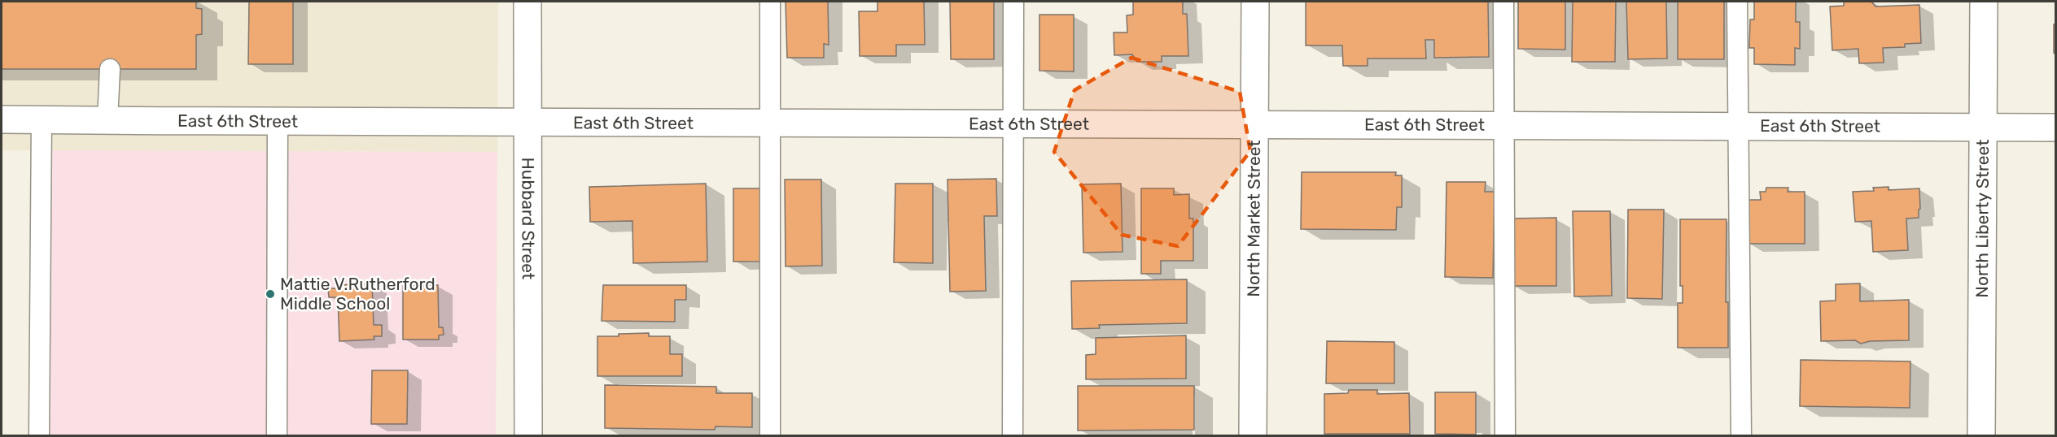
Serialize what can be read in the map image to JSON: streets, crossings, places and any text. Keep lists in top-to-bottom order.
{
  "streets": {
    "street": [
      "East 6th Street",
      "Hubbard Street",
      "North Market Street",
      "North Liberty Street"
    ]
  },
  "crossings": [
    ["East 6th Street", "Hubbard Street"],
    ["East 6th Street", "North Market Street"],
    ["East 6th Street", "North Liberty Street"]
  ],
  "places": ["Mattie V.Rutherford Middle School"]
}
